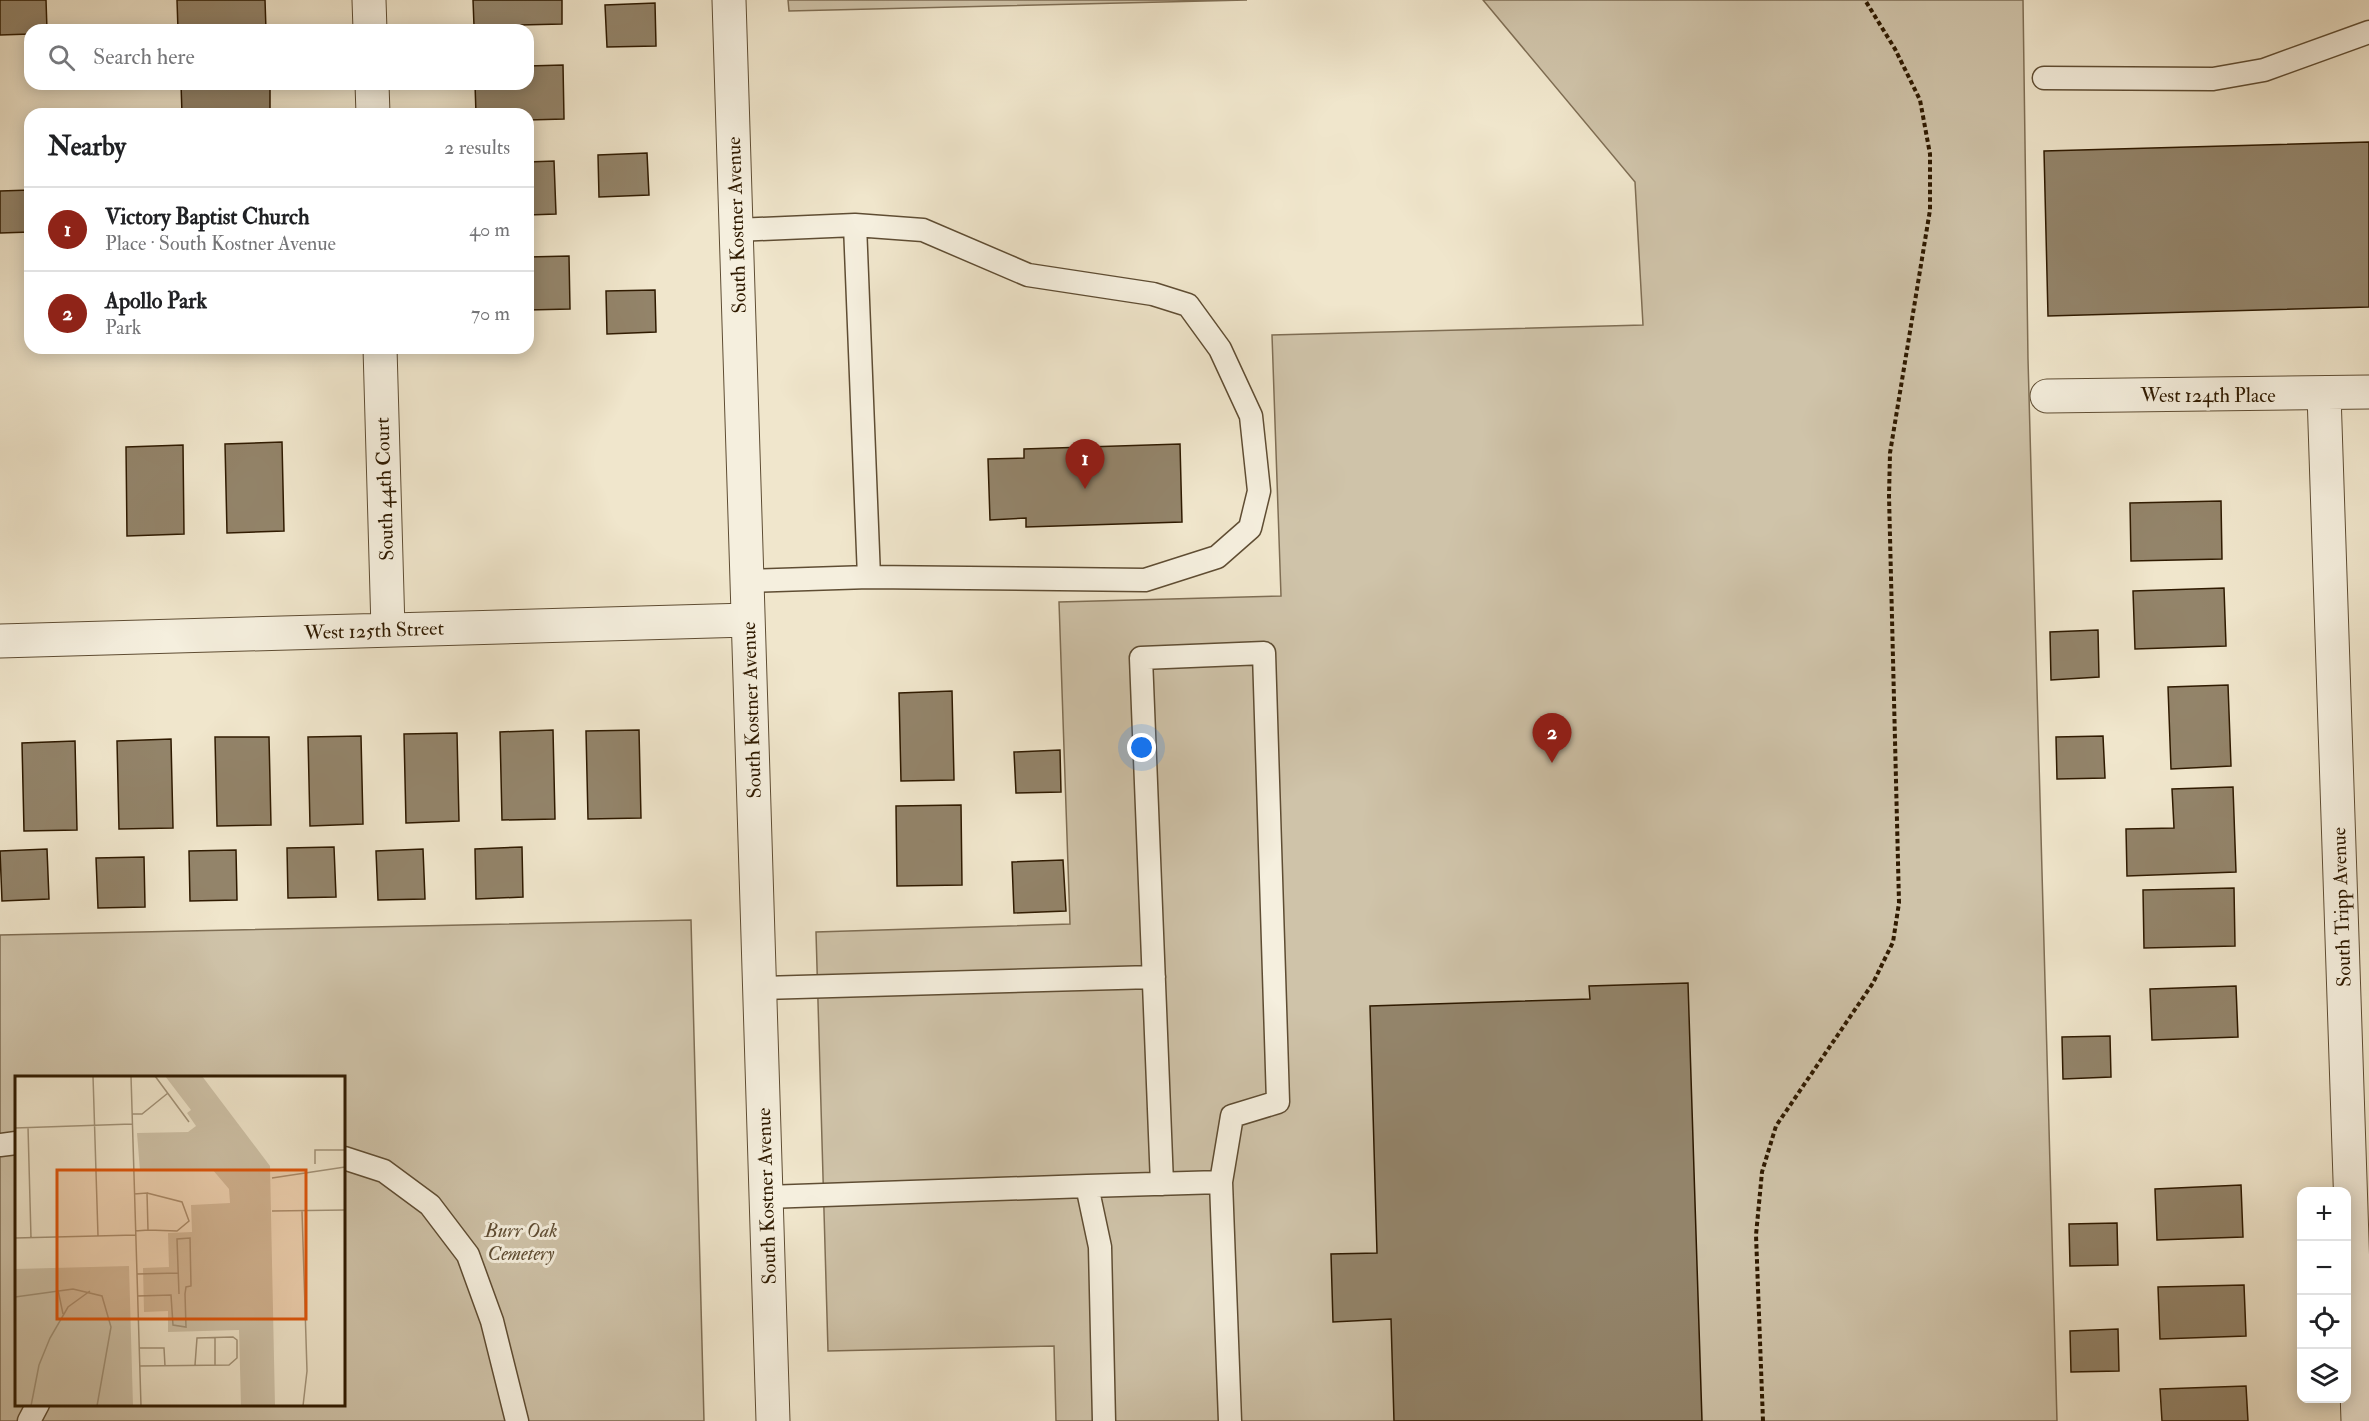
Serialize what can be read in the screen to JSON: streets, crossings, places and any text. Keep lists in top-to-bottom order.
{
  "streets": {
    "street": [
      "South Kostner Avenue",
      "West 124th Place",
      "South 44th Court",
      "West 125th Street",
      "South Tripp Avenue"
    ]
  },
  "crossings": [
    ["South Kostner Avenue", "West 125th Street"],
    ["West 124th Place", "South Tripp Avenue"],
    ["South 44th Court", "West 125th Street"]
  ],
  "parks": ["Burr Oak Cemetery"],
  "page": {
    "search": "Search here",
    "heading": ["Nearby", "2 results"],
    "list": [
      {
        "mark": "1",
        "name": "Victory Baptist Church",
        "note": "Place · South Kostner Avenue",
        "value": "40 m"
      },
      {
        "mark": "2",
        "name": "Apollo Park",
        "note": "Park",
        "value": "70 m"
      }
    ],
    "pins": ["1", "2"],
    "map_buttons": ["+", "−"]
  }
}
